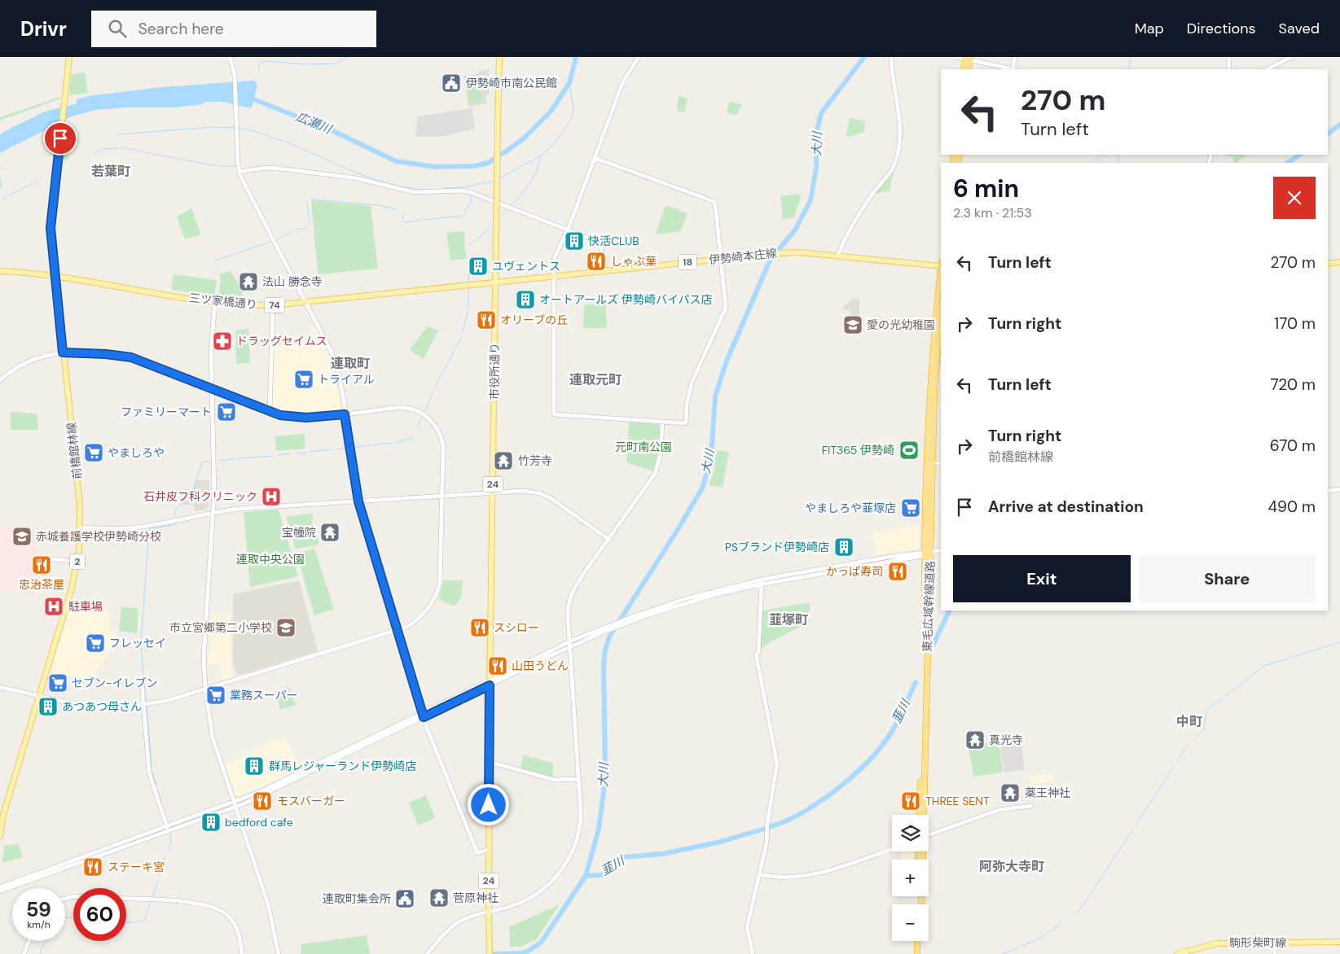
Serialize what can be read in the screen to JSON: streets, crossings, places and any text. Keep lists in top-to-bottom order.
{
  "streets": {
    "highway": ["東毛広域幹線道路"],
    "main road": [
      "伊勢崎本庄線",
      "18",
      "三ツ家橋通り",
      "74",
      "市役所通り",
      "前橋館林線",
      "24",
      "2",
      "駒形柴町線"
    ]
  },
  "crossings": [
    ["伊勢崎本庄線", "三ツ家橋通り"],
    ["伊勢崎本庄線", "市役所通り"],
    ["三ツ家橋通り", "市役所通り"],
    ["三ツ家橋通り", "前橋館林線"],
    ["市役所通り", "24"]
  ],
  "districts": [
    "若葉町",
    "連取町",
    "連取元町",
    "韮塚町",
    "中町",
    "阿弥大寺町"
  ],
  "water": ["広瀬川", "大川", "韮川"],
  "parks": ["元町南公園", "連取中央公園"],
  "places": {
    "public building": ["伊勢崎市南公民館", "連取町集会所"],
    "building": [
      "快活CLUB",
      "ユヴェントス",
      "オートアールズ 伊勢崎バイパス店",
      "PSブランド伊勢崎店",
      "あつあつ母さん",
      "群馬レジャーランド伊勢崎店",
      "bedford cafe"
    ],
    "restaurant": [
      "しゃぶ葉",
      "オリーブの丘",
      "忠治茶屋",
      "かっぱ寿司",
      "スシロー",
      "山田うどん",
      "モスバーガー",
      "THREE SENT",
      "ステーキ宮"
    ],
    "temple": [
      "法山 勝念寺",
      "竹芳寺",
      "宝幢院",
      "真光寺",
      "薬王神社",
      "菅原神社"
    ],
    "school or university": ["愛の光幼稚園", "赤城養護学校伊勢崎分校", "市立宮郷第二小学校"],
    "pharmacy": ["ドラッグセイムス"],
    "supermarket": [
      "トライアル",
      "ファミリーマート",
      "やましろや",
      "やましろや韮塚店",
      "フレッセイ",
      "セブン-イレブン",
      "業務スーパー"
    ],
    "sports": ["FIT365 伊勢崎"],
    "hospital": ["石井皮フ科クリニック", "駐車場"]
  },
  "page": {
    "header": "Drivr",
    "search": "Search here",
    "nav": ["Map", "Directions", "Saved"],
    "turn": ["270 m", "Turn left"],
    "heading": ["6 min", "2.3 km · 21:53"],
    "list": [
      {
        "name": "Turn left",
        "value": "270 m"
      },
      {
        "name": "Turn right",
        "value": "170 m"
      },
      {
        "name": "Turn left",
        "value": "720 m"
      },
      {
        "name": "Turn right",
        "note": "前橋館林線",
        "value": "670 m"
      },
      {
        "name": "Arrive at destination",
        "value": "490 m"
      }
    ],
    "buttons": ["Exit", "Share"],
    "map_buttons": ["+", "−"],
    "speed": "59 km/h",
    "limit": "60"
  }
}
